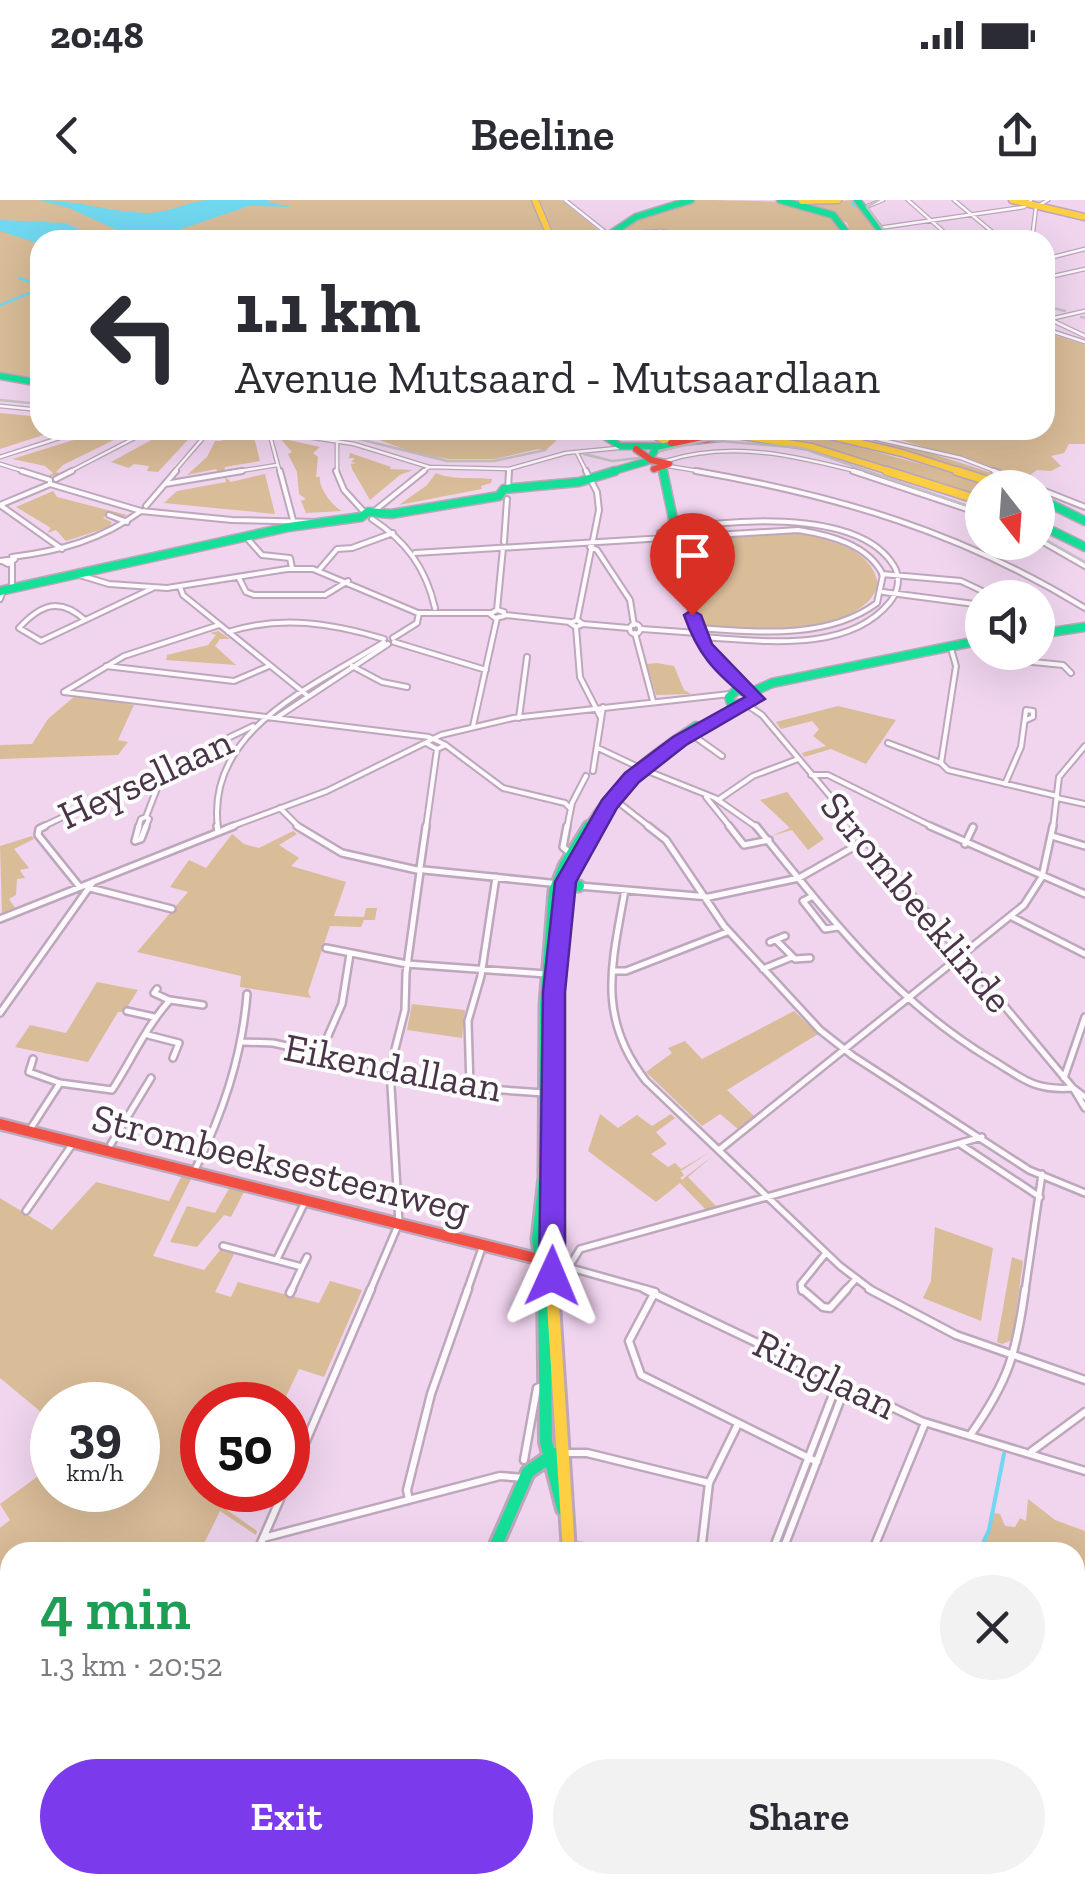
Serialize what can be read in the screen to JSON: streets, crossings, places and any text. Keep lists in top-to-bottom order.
{
  "streets": {
    "main road": ["Strombeeksesteenweg"],
    "street": [
      "Heysellaan",
      "Strombeeklinde",
      "Eikendallaan",
      "Ringlaan"
    ]
  },
  "crossings": [
    ["Strombeeksesteenweg", "Ringlaan"]
  ],
  "north": "bottom",
  "page": {
    "status": "20:48",
    "header": "Beeline",
    "turn": ["1.1 km", "Avenue Mutsaard - Mutsaardlaan"],
    "speed": "39 km/h",
    "limit": "50",
    "heading": ["4 min", "1.3 km · 20:52"],
    "buttons": ["Exit", "Share"]
  }
}
